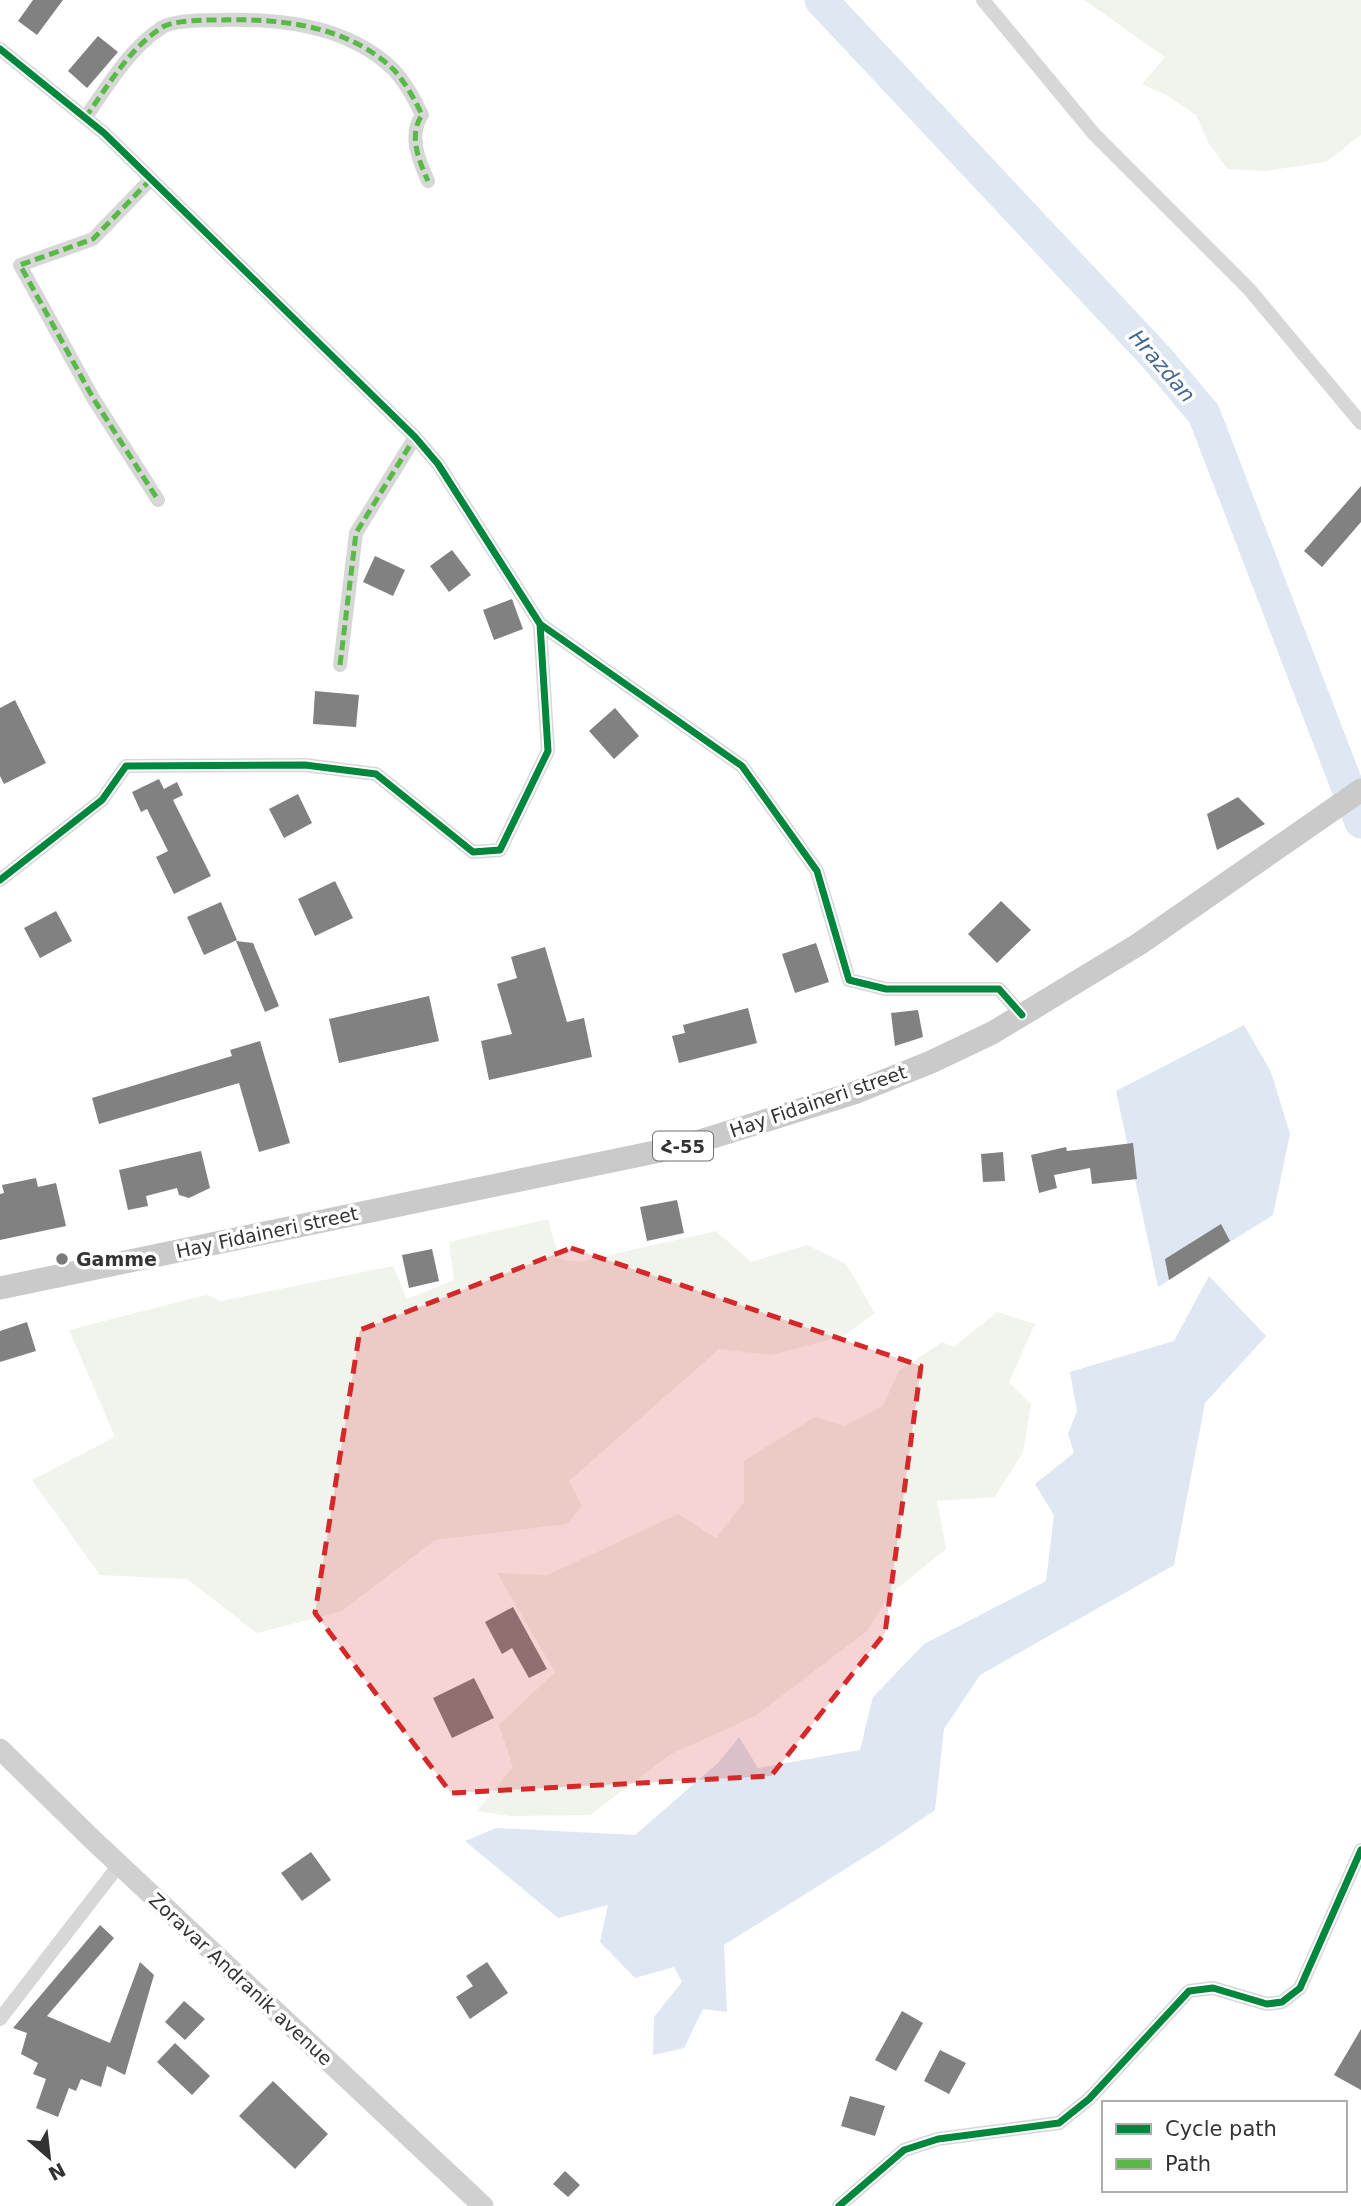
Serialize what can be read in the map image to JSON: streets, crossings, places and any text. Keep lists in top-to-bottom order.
{
  "streets": {
    "main road": ["Hay Fidaineri street", "Հ-55", "Zoravar Andranik avenue"]
  },
  "water": ["Hrazdan"],
  "places": ["Gamme"],
  "legend": ["Cycle path", "Path"],
  "north": "bottom right"
}
